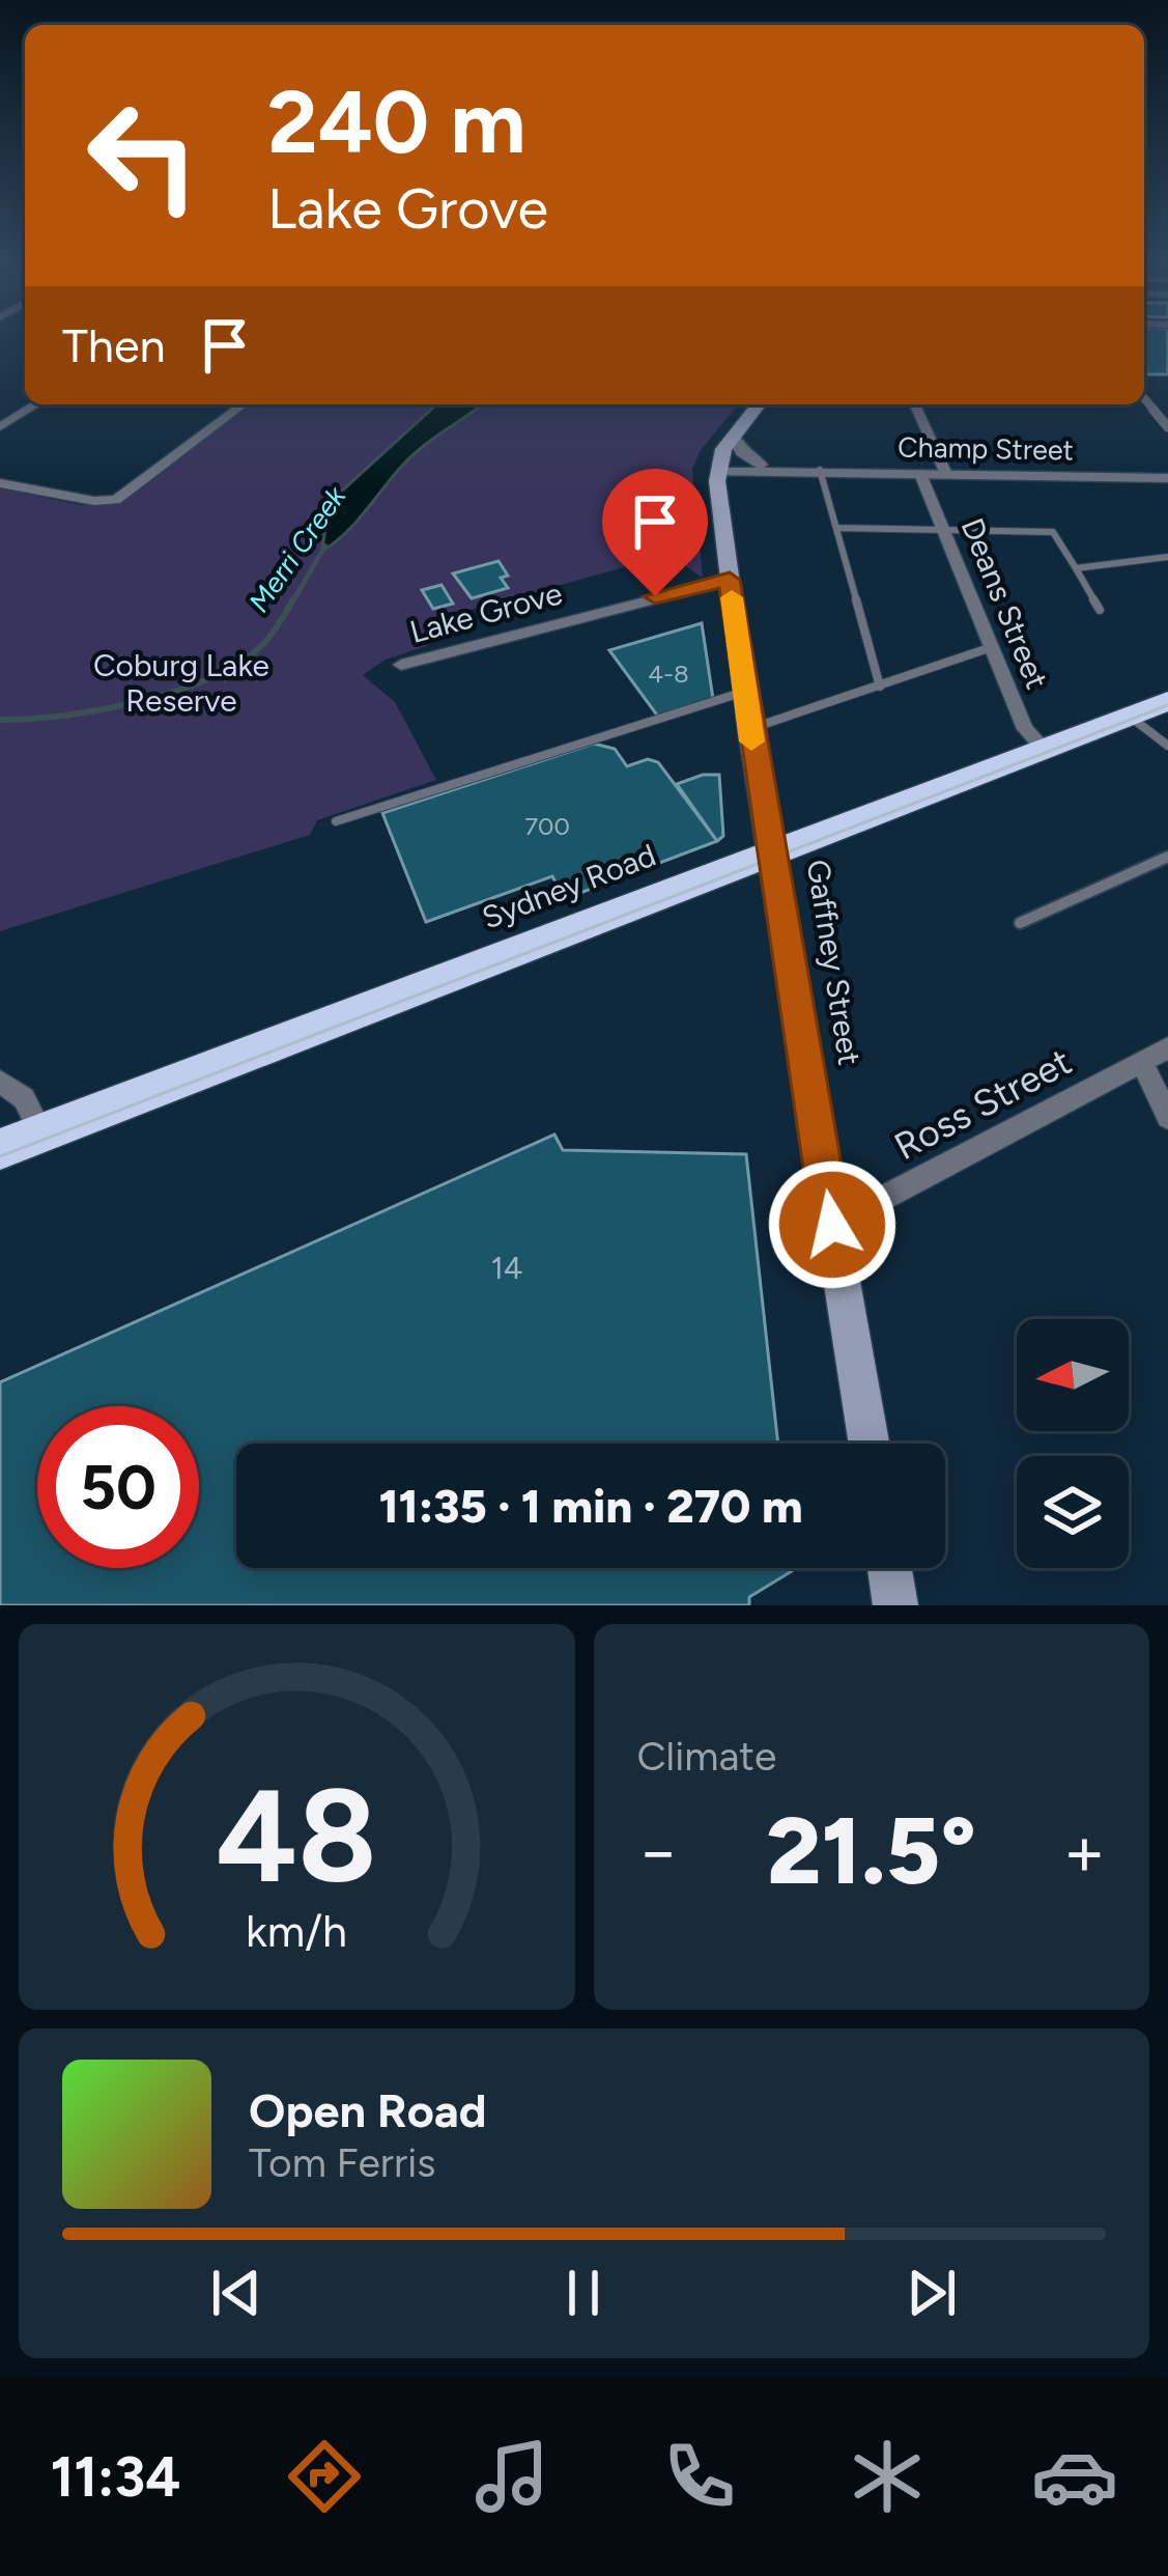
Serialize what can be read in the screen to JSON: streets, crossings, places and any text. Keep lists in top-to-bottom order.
{
  "streets": {
    "highway": ["Sydney Road"],
    "main road": ["Gaffney Street"],
    "street": [
      "Champ Street",
      "Deans Street",
      "Lake Grove",
      "Ross Street"
    ]
  },
  "crossings": [
    ["Champ Street", "Deans Street"],
    ["Champ Street", "Gaffney Street"],
    ["Deans Street", "Sydney Road"],
    ["Lake Grove", "Gaffney Street"],
    ["Sydney Road", "Gaffney Street"],
    ["Gaffney Street", "Ross Street"]
  ],
  "water": ["Merri Creek"],
  "parks": ["Coburg Lake Reserve"],
  "house_numbers": ["4-8", "700", "14"],
  "north": "left",
  "page": {
    "turn": ["240 m", "Lake Grove"],
    "then": "Then",
    "limit": "50",
    "trip": "11:35 · 1 min · 270 m",
    "tile": "Climate",
    "heat": ["−", "21.5°", "+"],
    "song": ["Open Road", "Tom Ferris"],
    "tabs": "11:34",
    "gauge": ["48", "km/h"]
  }
}
